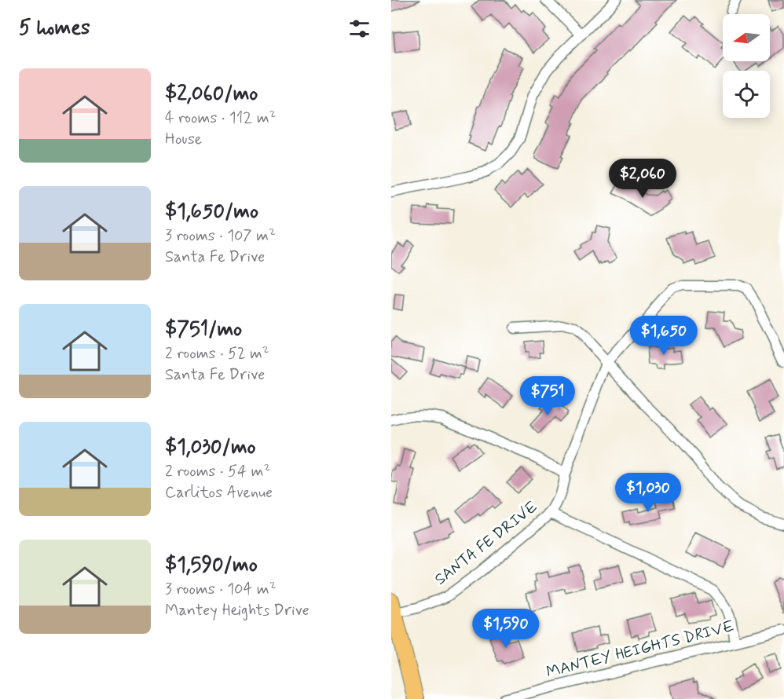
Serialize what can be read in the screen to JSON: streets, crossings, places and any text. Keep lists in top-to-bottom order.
{
  "streets": {
    "street": ["SANTA FE DRIVE", "MANTEY HEIGHTS DRIVE"]
  },
  "north": "left",
  "page": {
    "heading": "5 homes",
    "list": [
      {
        "name": "$2,060/mo",
        "note": "4 rooms · 112 m² · House"
      },
      {
        "name": "$1,650/mo",
        "note": "3 rooms · 107 m² · Santa Fe Drive"
      },
      {
        "name": "$751/mo",
        "note": "2 rooms · 52 m² · Santa Fe Drive"
      },
      {
        "name": "$1,030/mo",
        "note": "2 rooms · 54 m² · Carlitos Avenue"
      },
      {
        "name": "$1,590/mo",
        "note": "3 rooms · 104 m² · Mantey Heights Drive"
      }
    ],
    "price": [
      "$2,060",
      "$1,650",
      "$751",
      "$1,030",
      "$1,590"
    ]
  }
}
